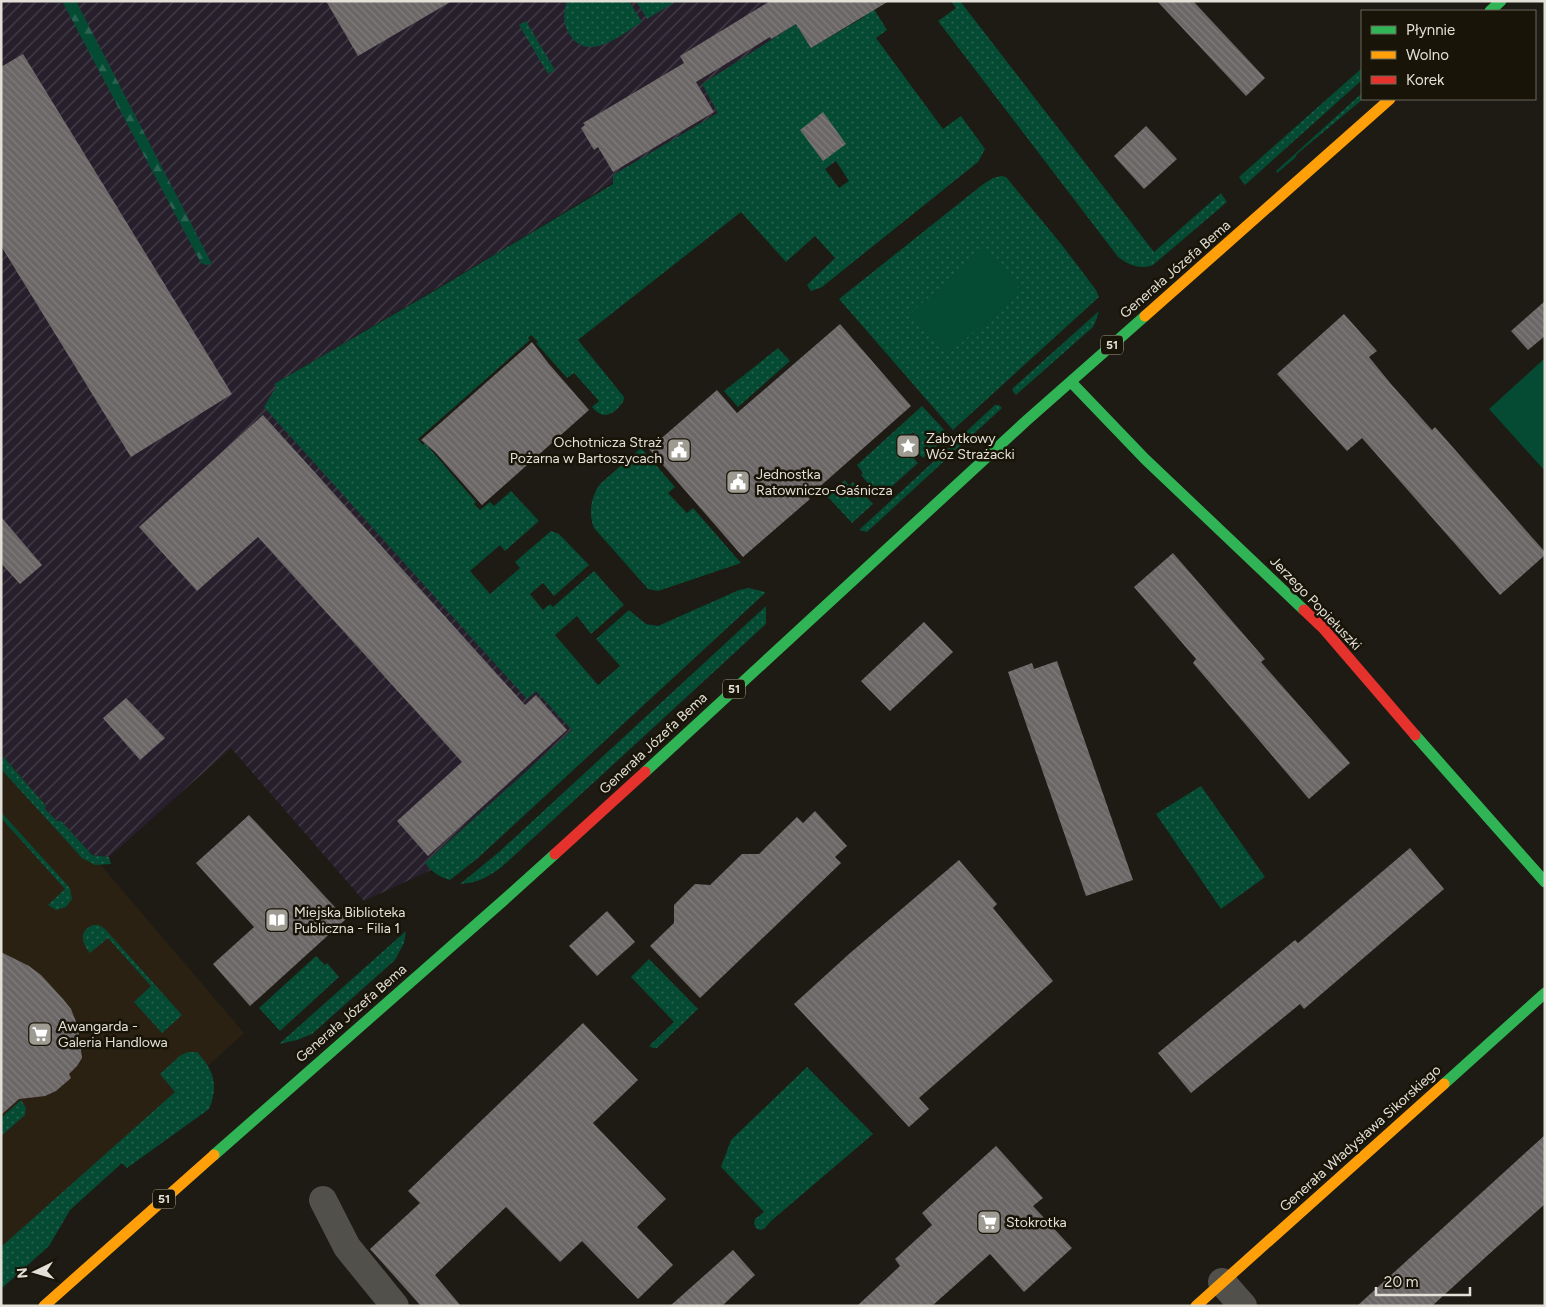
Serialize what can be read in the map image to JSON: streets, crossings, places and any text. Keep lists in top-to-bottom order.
{
  "streets": {
    "main road": [
      "Generała Józefa Bema",
      "51",
      "Jerzego Popiełuszki",
      "Generała Władysława Sikorskiego"
    ]
  },
  "crossings": [
    ["Generała Józefa Bema", "Jerzego Popiełuszki"]
  ],
  "places": {
    "place": ["Zabytkowy Wóz Strażacki"],
    "public building": ["Ochotnicza Straż Pożarna w Bartoszycach", "Jednostka Ratowniczo-Gaśnicza"],
    "library": ["Miejska Biblioteka Publiczna - Filia 1"],
    "supermarket": ["Awangarda - Galeria Handlowa", "Stokrotka"]
  },
  "legend": ["Płynnie", "Wolno", "Korek"],
  "scale_bar": "20 m",
  "north": "left"
}
